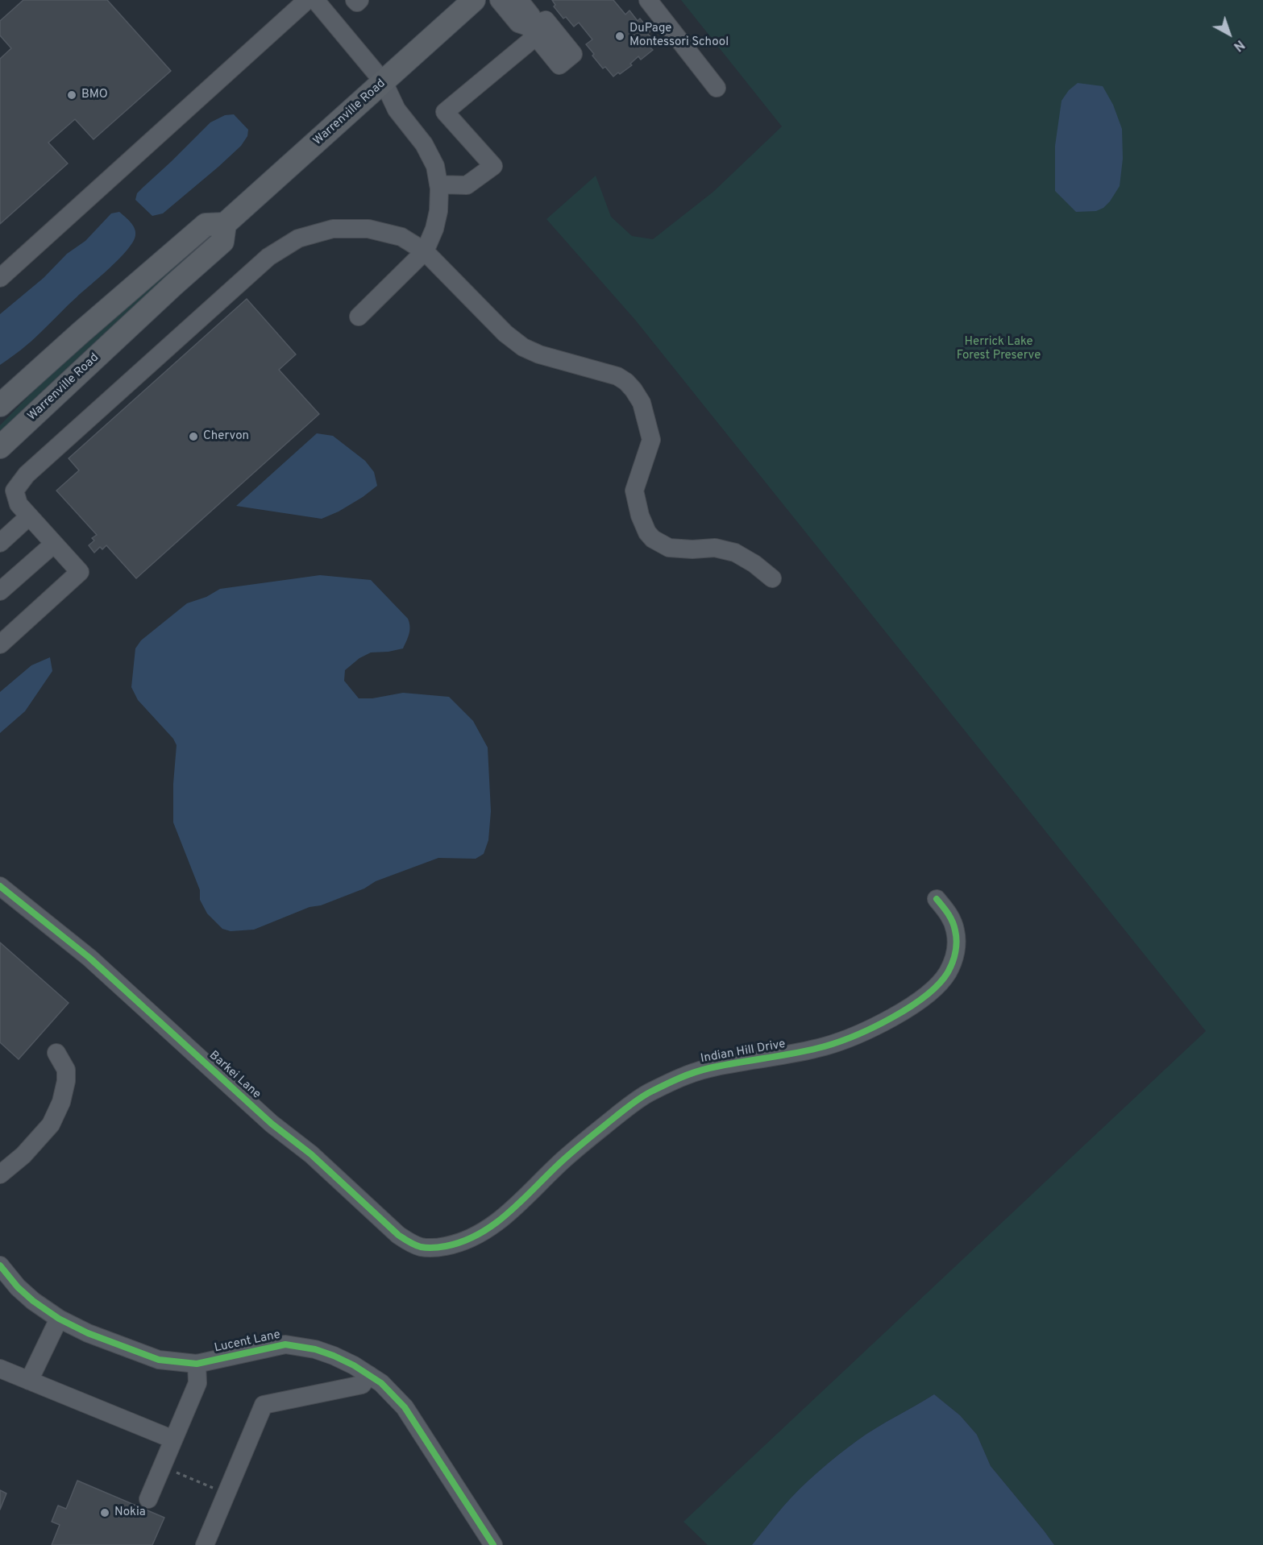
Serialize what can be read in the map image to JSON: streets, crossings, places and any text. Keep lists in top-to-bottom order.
{
  "streets": {
    "main road": ["Warrenville Road"],
    "street": ["Indian Hill Drive", "Barkei Lane", "Lucent Lane"]
  },
  "crossings": [
    ["Indian Hill Drive", "Barkei Lane"]
  ],
  "parks": ["Herrick Lake Forest Preserve"],
  "places": [
    "DuPage Montessori School",
    "BMO",
    "Chervon",
    "Nokia"
  ],
  "north": "bottom right"
}
